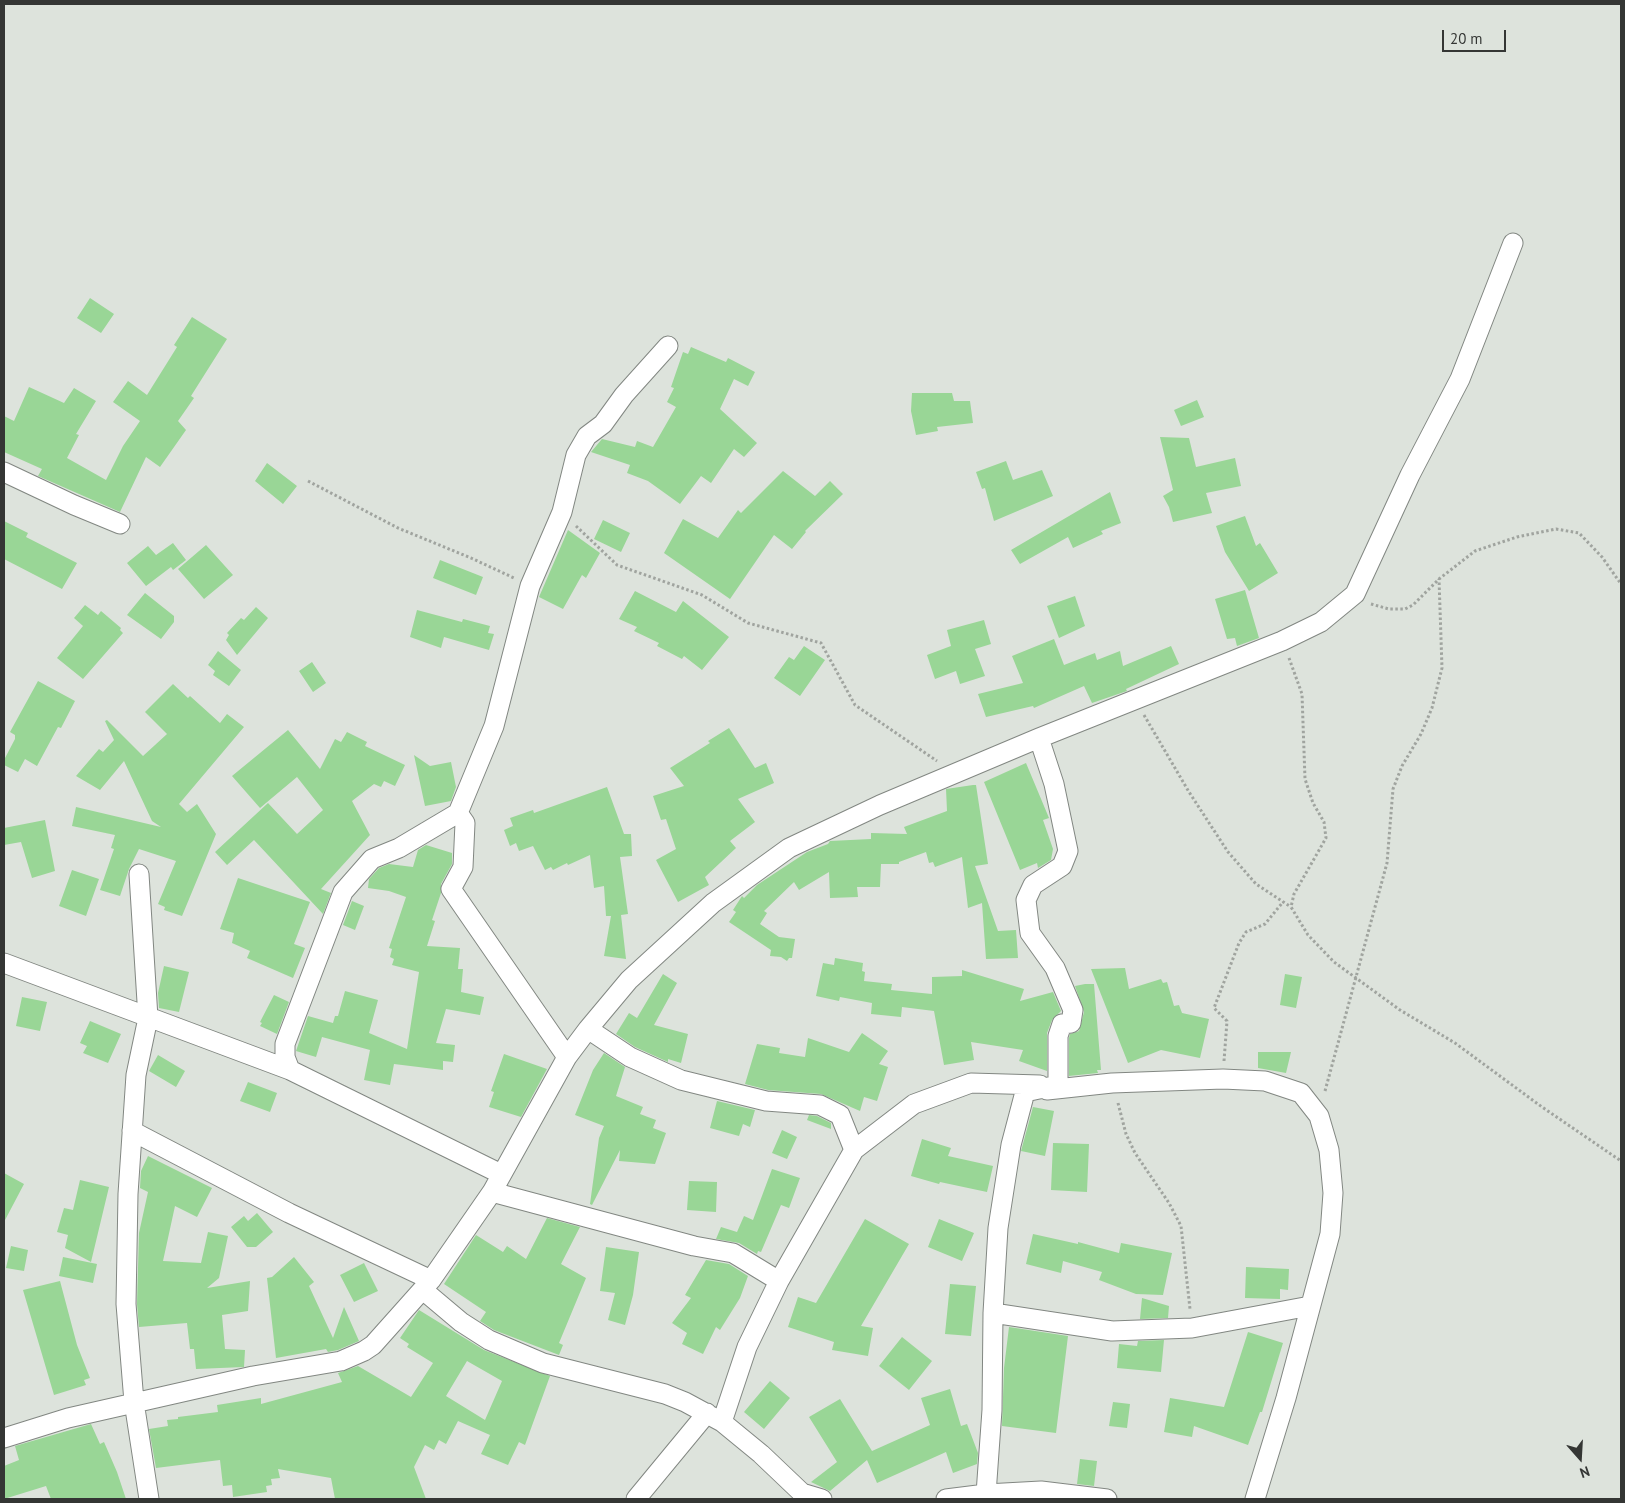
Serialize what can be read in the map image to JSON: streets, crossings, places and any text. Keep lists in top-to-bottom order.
{
  "scale_bar": "20 m",
  "north": "bottom"
}
